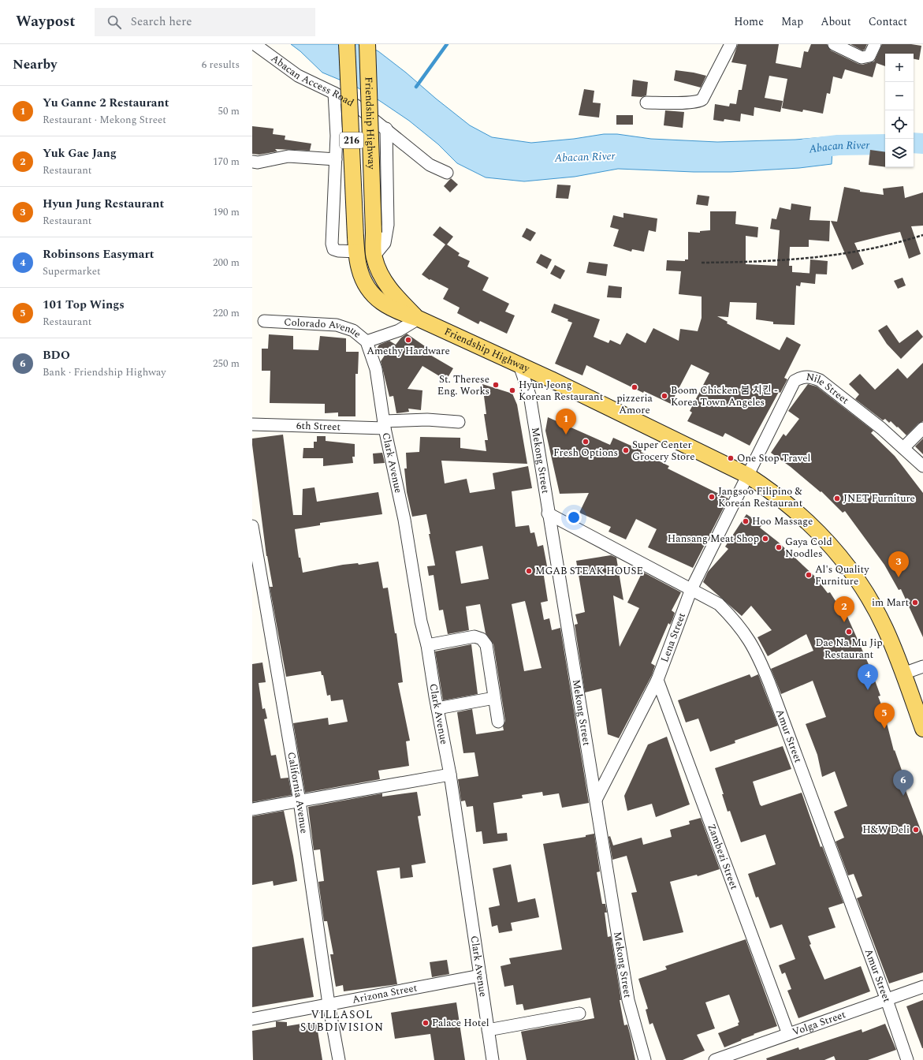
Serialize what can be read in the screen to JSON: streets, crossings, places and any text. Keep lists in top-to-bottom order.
{
  "streets": {
    "main road": ["Friendship Highway", "216"],
    "street": [
      "Abacan Access Road",
      "Colorado Avenue",
      "Nile Street",
      "6th Street",
      "Mekong Street",
      "Clark Avenue",
      "Lena Street",
      "Amur Street",
      "California Avenue",
      "Zambezi Street",
      "Arizona Street",
      "Volga Street"
    ]
  },
  "crossings": [
    ["Friendship Highway", "Nile Street"],
    ["Friendship Highway", "Mekong Street"],
    ["Friendship Highway", "Lena Street"],
    ["Colorado Avenue", "Clark Avenue"],
    ["Nile Street", "Lena Street"],
    ["6th Street", "Clark Avenue"],
    ["Mekong Street", "Lena Street"],
    ["Mekong Street", "Amur Street"],
    ["Clark Avenue", "Arizona Street"],
    ["Lena Street", "Amur Street"],
    ["Lena Street", "Zambezi Street"],
    ["Amur Street", "Volga Street"],
    ["California Avenue", "Arizona Street"],
    ["Zambezi Street", "Volga Street"]
  ],
  "districts": ["VILLASOL SUBDIVISION"],
  "water": ["Abacan River"],
  "places": [
    "Amethy Hardware",
    "St. Therese Eng. Works",
    "pizzeria Amore",
    "Hyun Jeong Korean Restaurant",
    "Boom Chicken 붐 치킨 - Korea Town Angeles",
    "Fresh Options",
    "Super Center Grocery Store",
    "One Stop Travel",
    "Jangsoo Filipino & Korean Restaurant",
    "JNET Furniture",
    "Hoo Massage",
    "Hansang Meat Shop",
    "Gaya Cold Noodles",
    "MGAB STEAK HOUSE",
    "Al's Quality Furniture",
    "im Mart",
    "Dae Na Mu Jip Restaurant",
    "H&W Deli",
    "Palace Hotel"
  ],
  "page": {
    "header": "Waypost",
    "search": "Search here",
    "nav": [
      "Home",
      "Map",
      "About",
      "Contact"
    ],
    "heading": ["Nearby", "6 results"],
    "map_buttons": ["+", "−"],
    "list": [
      {
        "mark": "1",
        "name": "Yu Ganne 2 Restaurant",
        "note": "Restaurant · Mekong Street",
        "value": "50 m"
      },
      {
        "mark": "2",
        "name": "Yuk Gae Jang",
        "note": "Restaurant",
        "value": "170 m"
      },
      {
        "mark": "3",
        "name": "Hyun Jung Restaurant",
        "note": "Restaurant",
        "value": "190 m"
      },
      {
        "mark": "4",
        "name": "Robinsons Easymart",
        "note": "Supermarket",
        "value": "200 m"
      },
      {
        "mark": "5",
        "name": "101 Top Wings",
        "note": "Restaurant",
        "value": "220 m"
      },
      {
        "mark": "6",
        "name": "BDO",
        "note": "Bank · Friendship Highway",
        "value": "250 m"
      }
    ],
    "pins": [
      "1",
      "3",
      "2",
      "4",
      "5",
      "6"
    ]
  }
}
